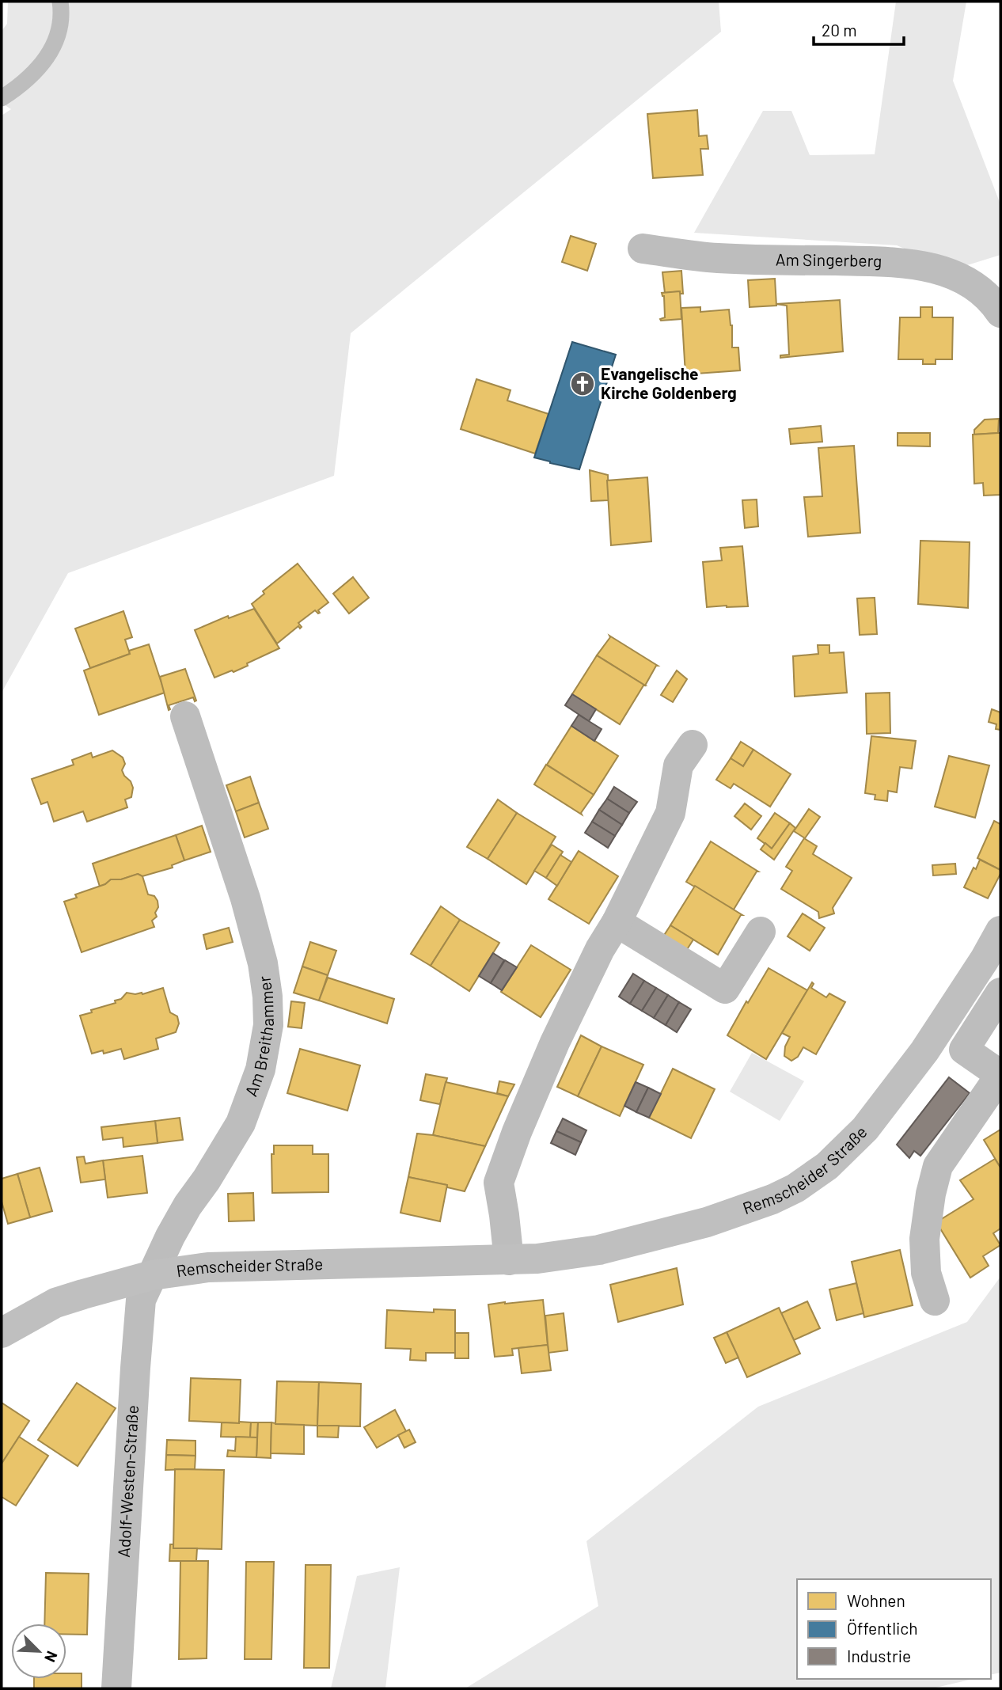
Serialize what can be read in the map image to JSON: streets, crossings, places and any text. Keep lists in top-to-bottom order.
{
  "streets": {
    "main road": ["Remscheider Straße"],
    "street": ["Am Singerberg", "Am Breithammer", "Adolf-Westen-Straße"]
  },
  "crossings": [
    ["Am Breithammer", "Remscheider Straße"],
    ["Am Breithammer", "Adolf-Westen-Straße"],
    ["Remscheider Straße", "Adolf-Westen-Straße"]
  ],
  "places": {
    "church": ["Evangelische Kirche Goldenberg"]
  },
  "legend": ["Wohnen", "Öffentlich", "Industrie"],
  "scale_bar": "20 m",
  "north": "bottom right"
}
